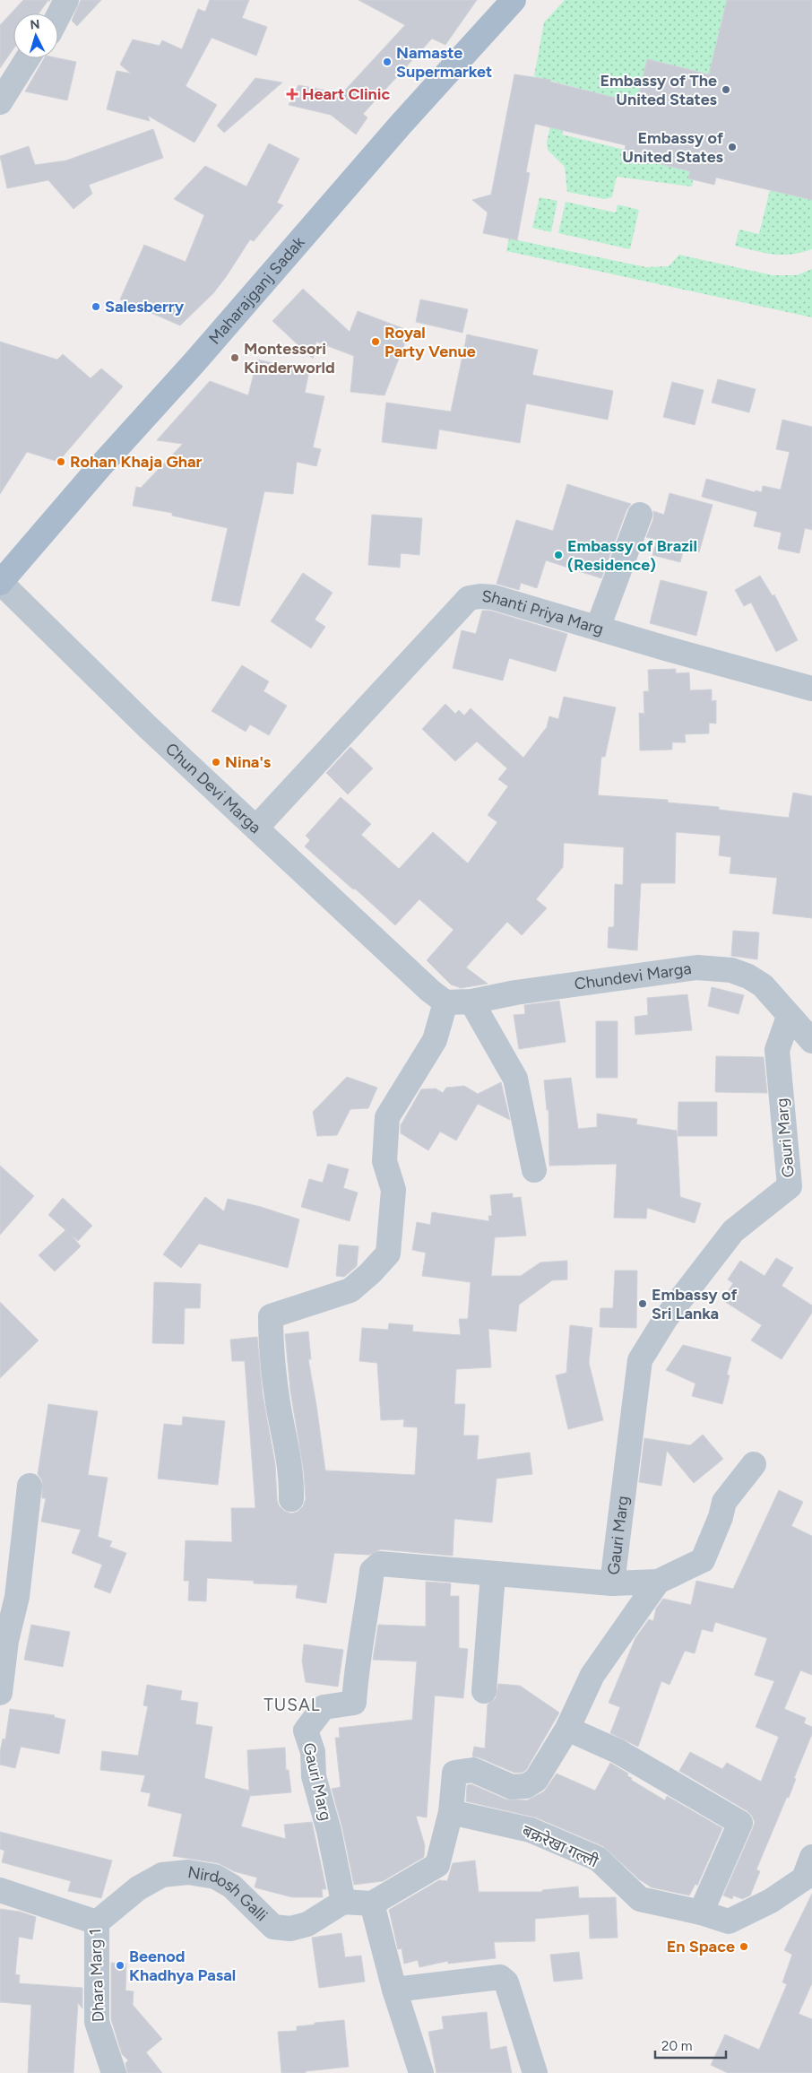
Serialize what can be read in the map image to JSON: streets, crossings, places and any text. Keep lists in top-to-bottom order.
{
  "streets": {
    "main road": ["Maharajganj Sadak"],
    "street": [
      "Shanti Priya Marg",
      "Chun Devi Marga",
      "Chundevi Marga",
      "Gauri Marg",
      "बक्ररेखा गल्ली",
      "Nirdosh Galli",
      "Dhara Marg 1"
    ]
  },
  "crossings": [
    ["Maharajganj Sadak", "Chun Devi Marga"],
    ["Shanti Priya Marg", "Chun Devi Marga"],
    ["Chun Devi Marga", "Chundevi Marga"],
    ["Chundevi Marga", "Gauri Marg"],
    ["Gauri Marg", "Nirdosh Galli"],
    ["Nirdosh Galli", "Dhara Marg 1"]
  ],
  "districts": ["TUSAL"],
  "places": {
    "other": [
      "Namaste Supermarket",
      "Embassy of The United States",
      "Embassy of United States",
      "Salesberry",
      "Royal Party Venue",
      "Montessori Kinderworld",
      "Rohan Khaja Ghar",
      "Embassy of Brazil (Residence)",
      "Nina's",
      "Embassy of Sri Lanka",
      "En Space",
      "Beenod Khadhya Pasal"
    ],
    "health": ["Heart Clinic"]
  },
  "scale_bar": "20 m",
  "north": "top"
}
